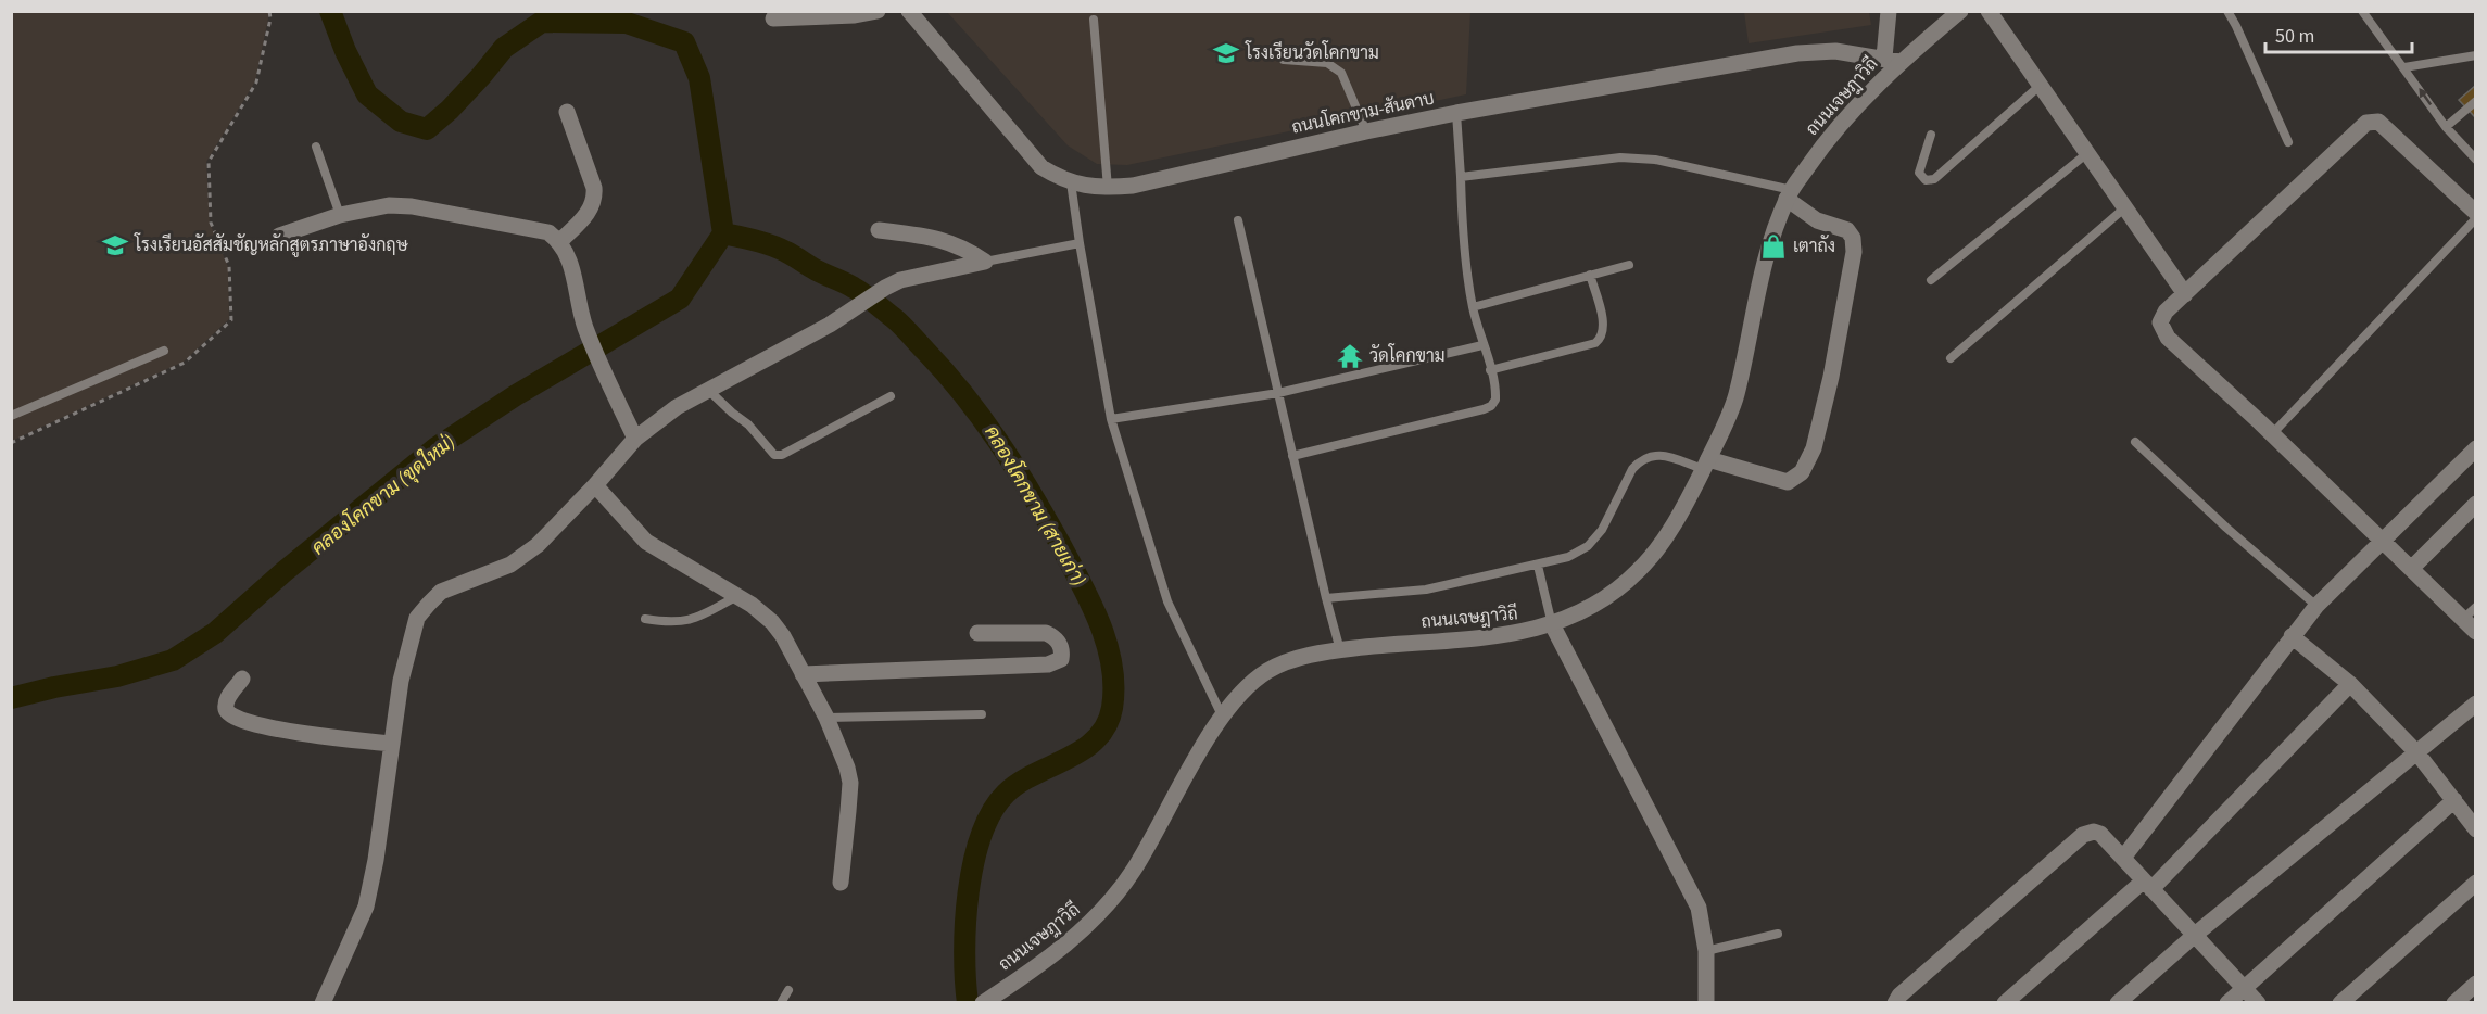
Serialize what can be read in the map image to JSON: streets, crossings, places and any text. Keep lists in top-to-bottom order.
{
  "streets": {
    "street": ["ถนนเจษฎาวิถี", "ถนนโคกขาม-สันดาบ"]
  },
  "crossings": [
    ["ถนนเจษฎาวิถี", "ถนนโคกขาม-สันดาบ"]
  ],
  "water": ["คลองโคกขาม (ขุดใหม่)", "คลองโคกขาม (สายเก่า)"],
  "places": {
    "school or university": ["โรงเรียนวัดโคกขาม", "โรงเรียนอัสสัมชัญหลักสูตรภาษาอังกฤษ"],
    "shop": ["เตาถัง"],
    "temple": ["วัดโคกขาม"]
  },
  "scale_bar": "50 m"
}
